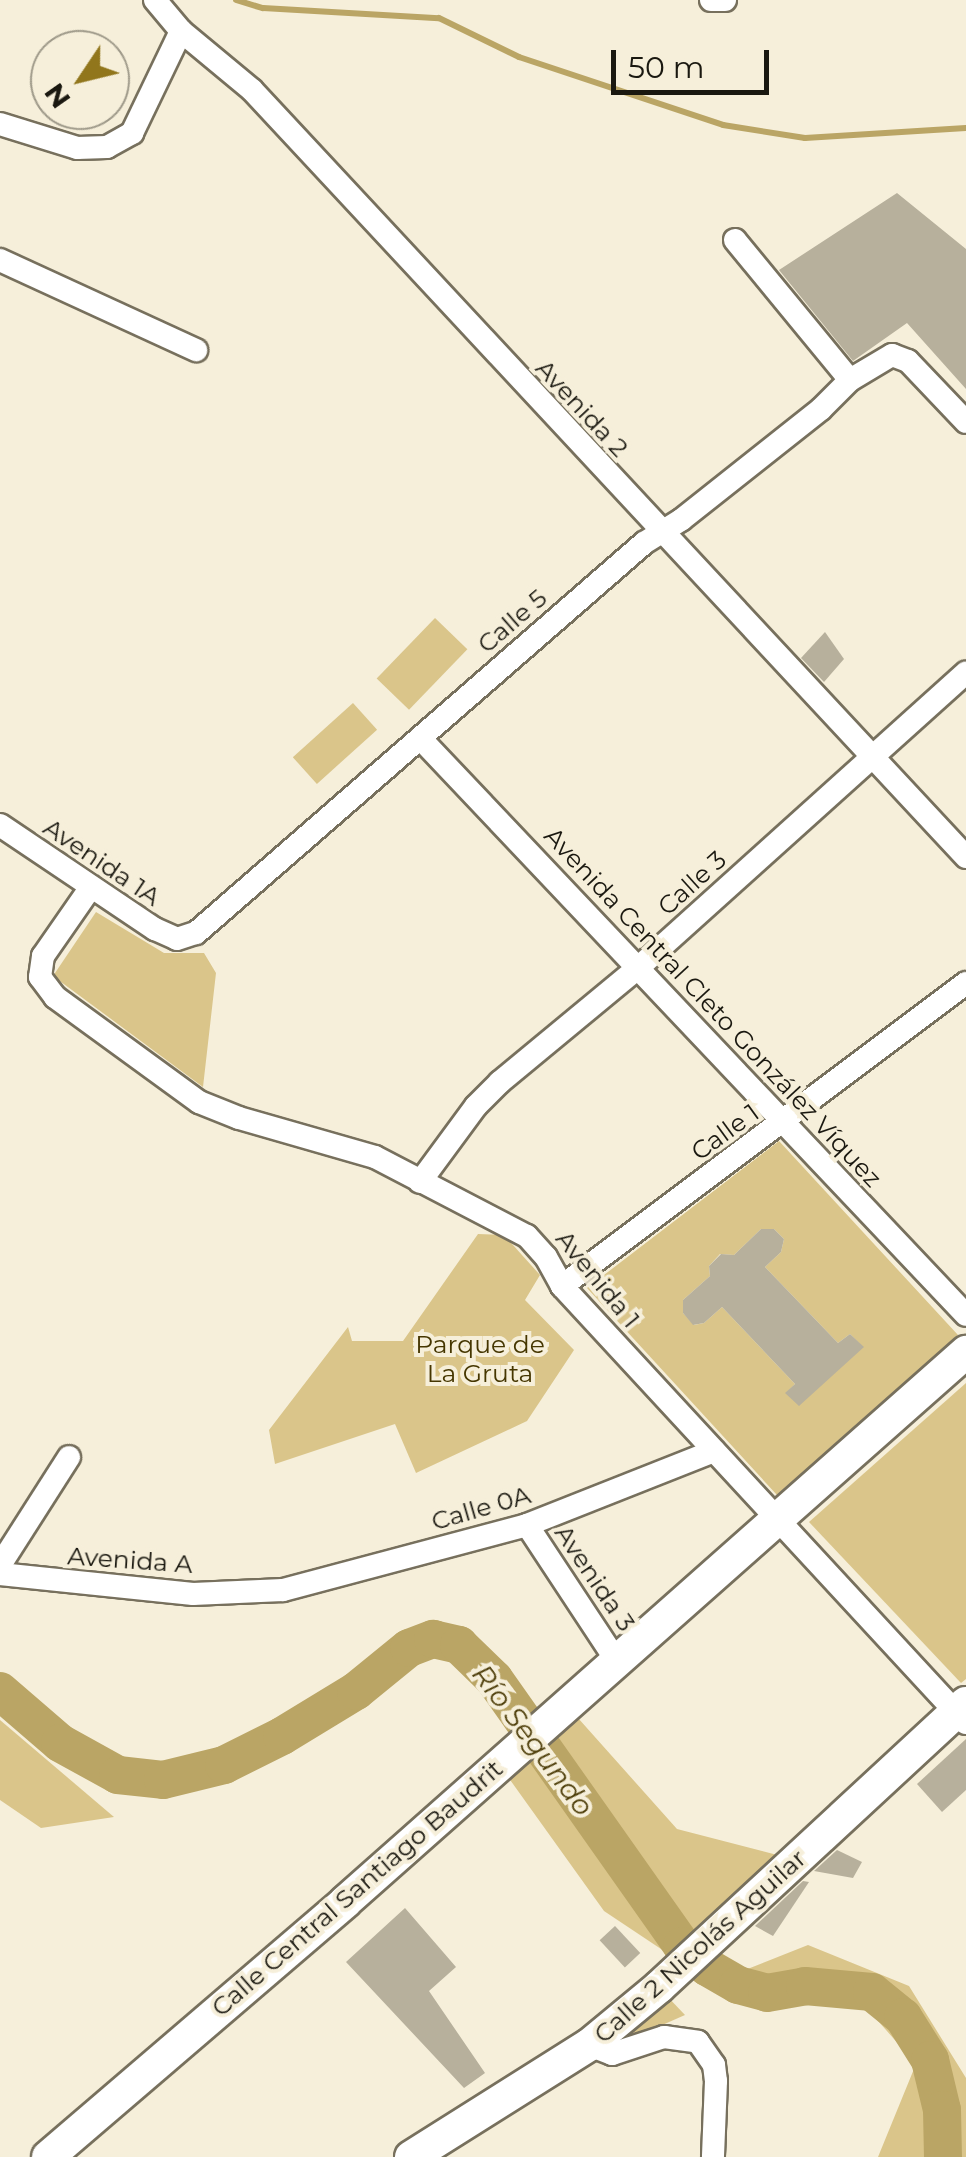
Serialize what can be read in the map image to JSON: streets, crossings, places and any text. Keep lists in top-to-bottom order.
{
  "streets": {
    "main road": ["Calle Central Santiago Baudrit", "Calle 2 Nicolás Aguilar"],
    "street": [
      "Avenida 2",
      "Calle 5",
      "Avenida 1A",
      "Calle 3",
      "Avenida Central Cleto González Víquez",
      "Calle 1",
      "Avenida 1",
      "Calle 0A",
      "Avenida A",
      "Avenida 3"
    ]
  },
  "crossings": [
    ["Avenida 2", "Calle 5"],
    ["Avenida 2", "Calle 3"],
    ["Calle 5", "Avenida 1A"],
    ["Calle 5", "Avenida Central Cleto González Víquez"],
    ["Avenida 1A", "Avenida 1"],
    ["Calle 3", "Avenida Central Cleto González Víquez"],
    ["Calle 3", "Avenida 1"],
    ["Avenida Central Cleto González Víquez", "Calle 1"],
    ["Calle 1", "Avenida 1"],
    ["Avenida 1", "Calle 0A"],
    ["Avenida 1", "Calle Central Santiago Baudrit"],
    ["Avenida 1", "Calle 2 Nicolás Aguilar"],
    ["Calle 0A", "Avenida A"],
    ["Calle 0A", "Avenida 3"],
    ["Avenida 3", "Calle Central Santiago Baudrit"]
  ],
  "water": ["Río Segundo"],
  "parks": ["Parque de La Gruta"],
  "scale_bar": "50 m",
  "north": "bottom left"
}
